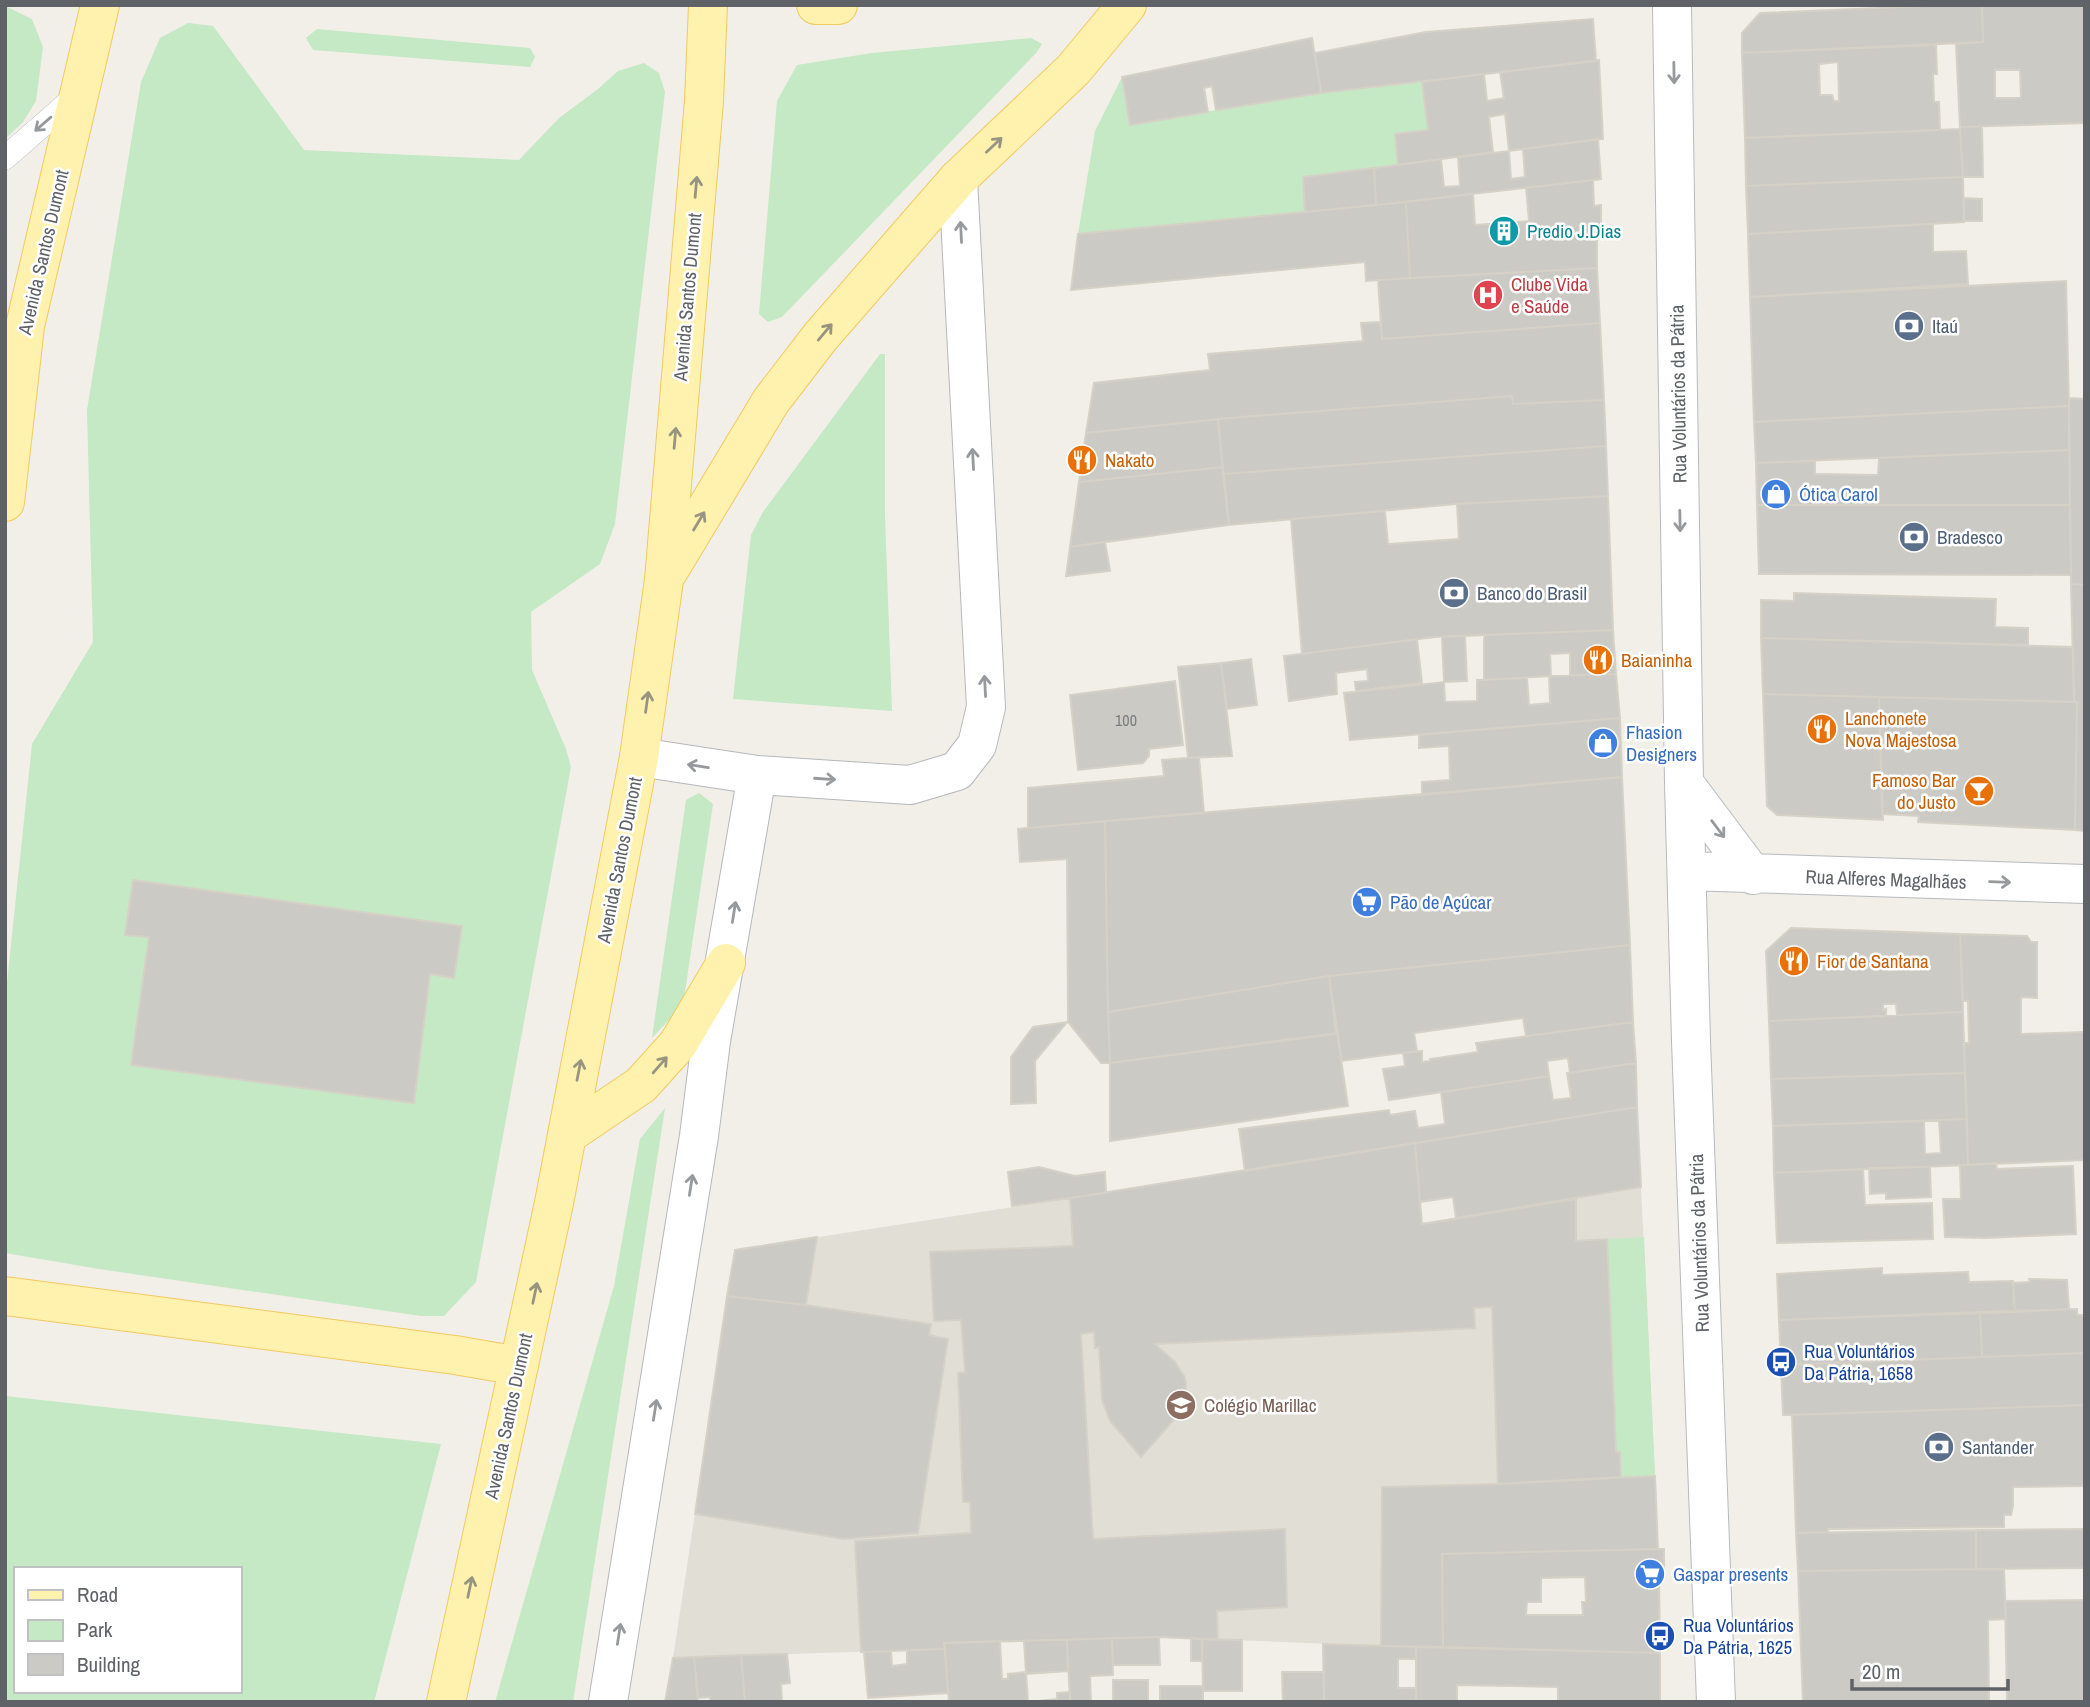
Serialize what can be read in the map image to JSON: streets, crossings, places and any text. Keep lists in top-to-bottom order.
{
  "streets": {
    "main road": ["Avenida Santos Dumont"],
    "street": ["Rua Voluntários da Pátria", "Rua Alferes Magalhães"]
  },
  "crossings": [
    ["Rua Voluntários da Pátria", "Rua Alferes Magalhães"]
  ],
  "one_way": ["Avenida Santos Dumont", "Rua Voluntários da Pátria", "Rua Alferes Magalhães"],
  "places": {
    "building": ["Predio J.Dias"],
    "hospital": ["Clube Vida e Saúde"],
    "bank": [
      "Itaú",
      "Bradesco",
      "Banco do Brasil",
      "Santander"
    ],
    "restaurant": [
      "Nakato",
      "Baianinha",
      "Lanchonete Nova Majestosa",
      "Fior de Santana"
    ],
    "shop": ["Ótica Carol", "Fhasion Designers"],
    "bar": ["Famoso Bar do Justo"],
    "supermarket": ["Pão de Açúcar", "Gaspar presents"],
    "bus stop": ["Rua Voluntários Da Pátria, 1658", "Rua Voluntários Da Pátria, 1625"],
    "school or university": ["Colégio Marillac"]
  },
  "house_numbers": ["100"],
  "legend": ["Road", "Park", "Building"],
  "scale_bar": "20 m"
}
